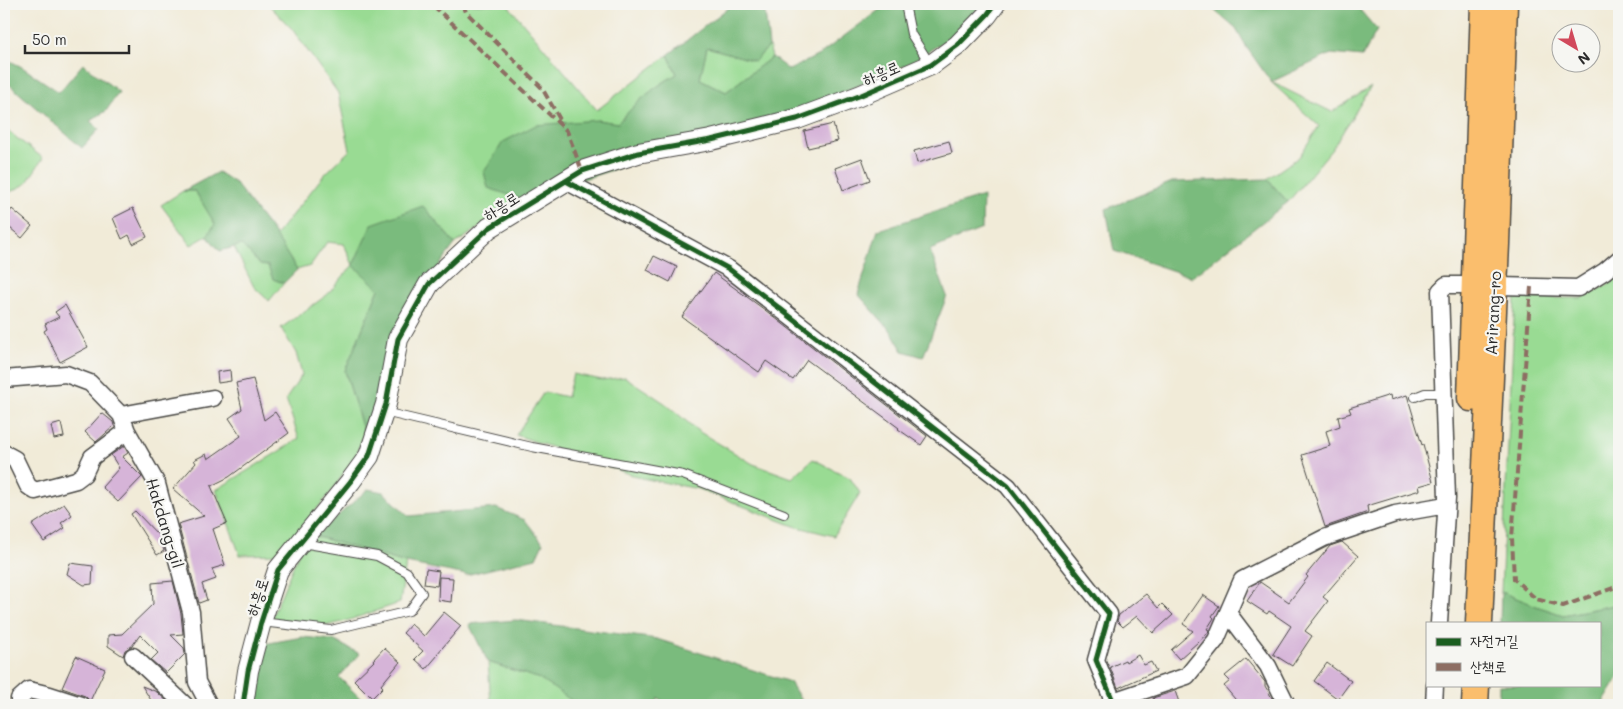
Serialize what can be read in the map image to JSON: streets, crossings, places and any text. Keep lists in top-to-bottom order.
{
  "streets": {
    "highway": ["Arirang-ro"],
    "street": ["하흥로", "Hakdang-gil"]
  },
  "legend": ["자전거길", "산책로"],
  "scale_bar": "50 m",
  "north": "bottom right"
}
